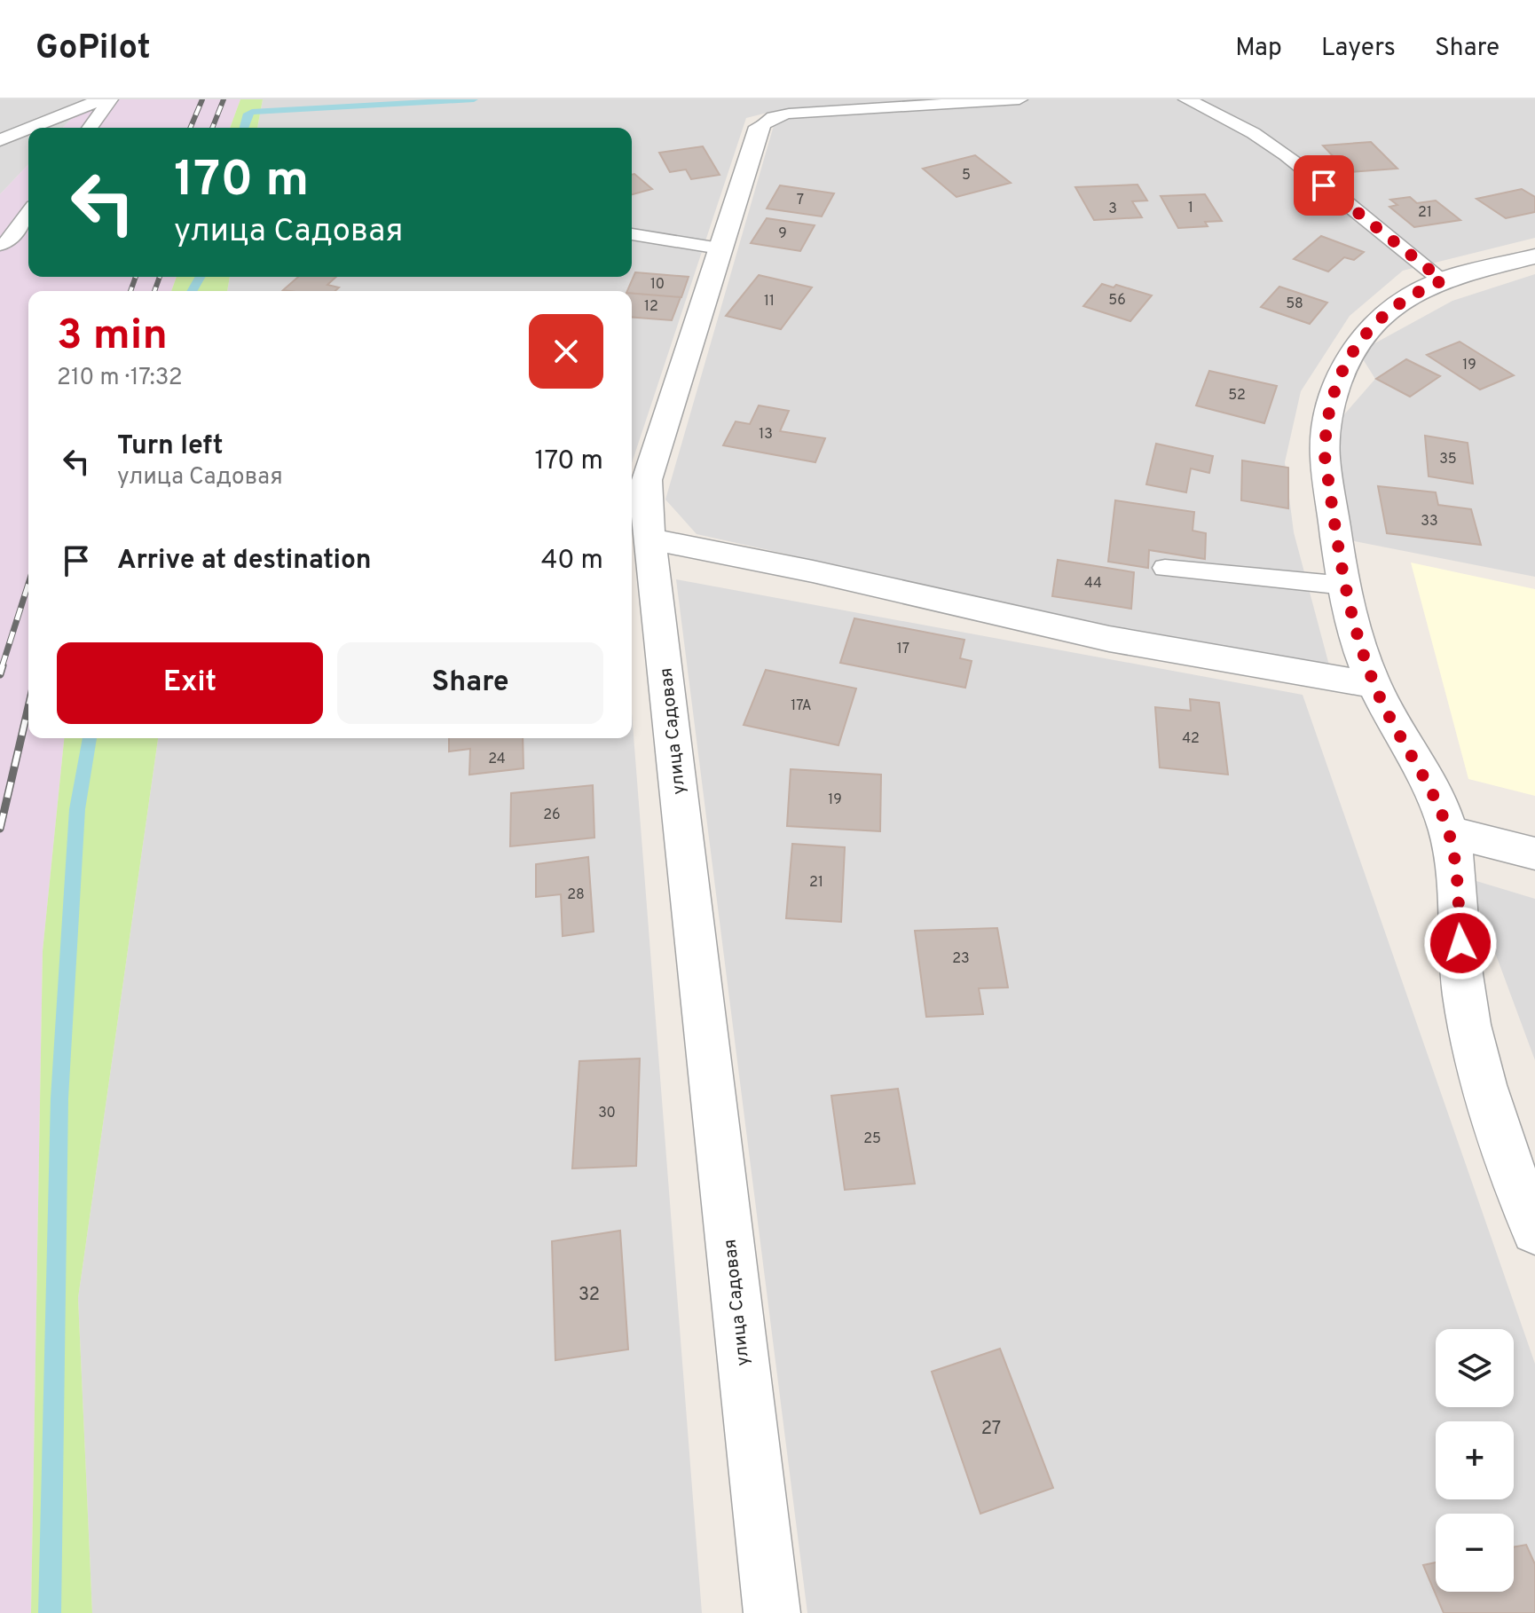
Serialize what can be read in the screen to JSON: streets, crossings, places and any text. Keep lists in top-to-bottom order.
{
  "streets": {
    "street": ["улица Садовая"]
  },
  "house_numbers": [
    "5",
    "7",
    "1",
    "3",
    "21",
    "9",
    "10",
    "56",
    "11",
    "58",
    "12",
    "19",
    "52",
    "13",
    "35",
    "33",
    "44",
    "17",
    "17А",
    "42",
    "24",
    "19",
    "26",
    "21",
    "28",
    "23",
    "30",
    "25",
    "32",
    "27"
  ],
  "page": {
    "header": "GoPilot",
    "nav": ["Map", "Layers", "Share"],
    "turn": ["170 m", "улица Садовая"],
    "heading": ["3 min", "210 m · 17:32"],
    "list": [
      {
        "name": "Turn left",
        "note": "улица Садовая",
        "value": "170 m"
      },
      {
        "name": "Arrive at destination",
        "value": "40 m"
      }
    ],
    "buttons": ["Exit", "Share"],
    "map_buttons": ["+", "−"]
  }
}
